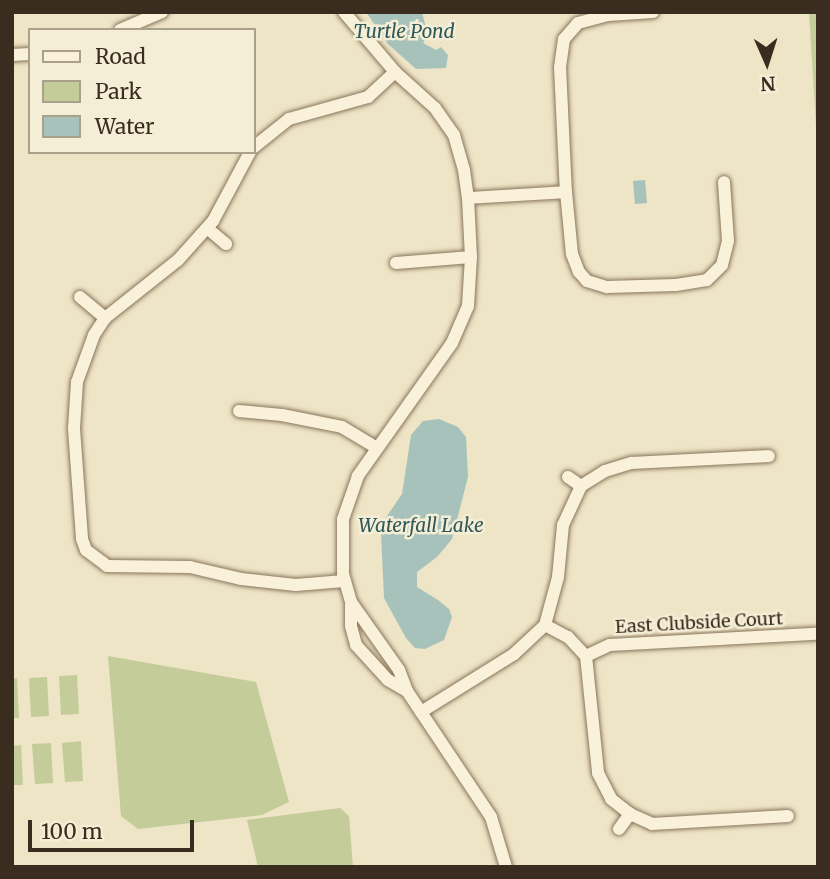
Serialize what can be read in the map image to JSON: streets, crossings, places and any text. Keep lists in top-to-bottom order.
{
  "streets": {
    "street": ["East Clubside Court"]
  },
  "water": ["Turtle Pond", "Waterfall Lake"],
  "legend": ["Road", "Park", "Water"],
  "scale_bar": "100 m",
  "north": "bottom"
}
